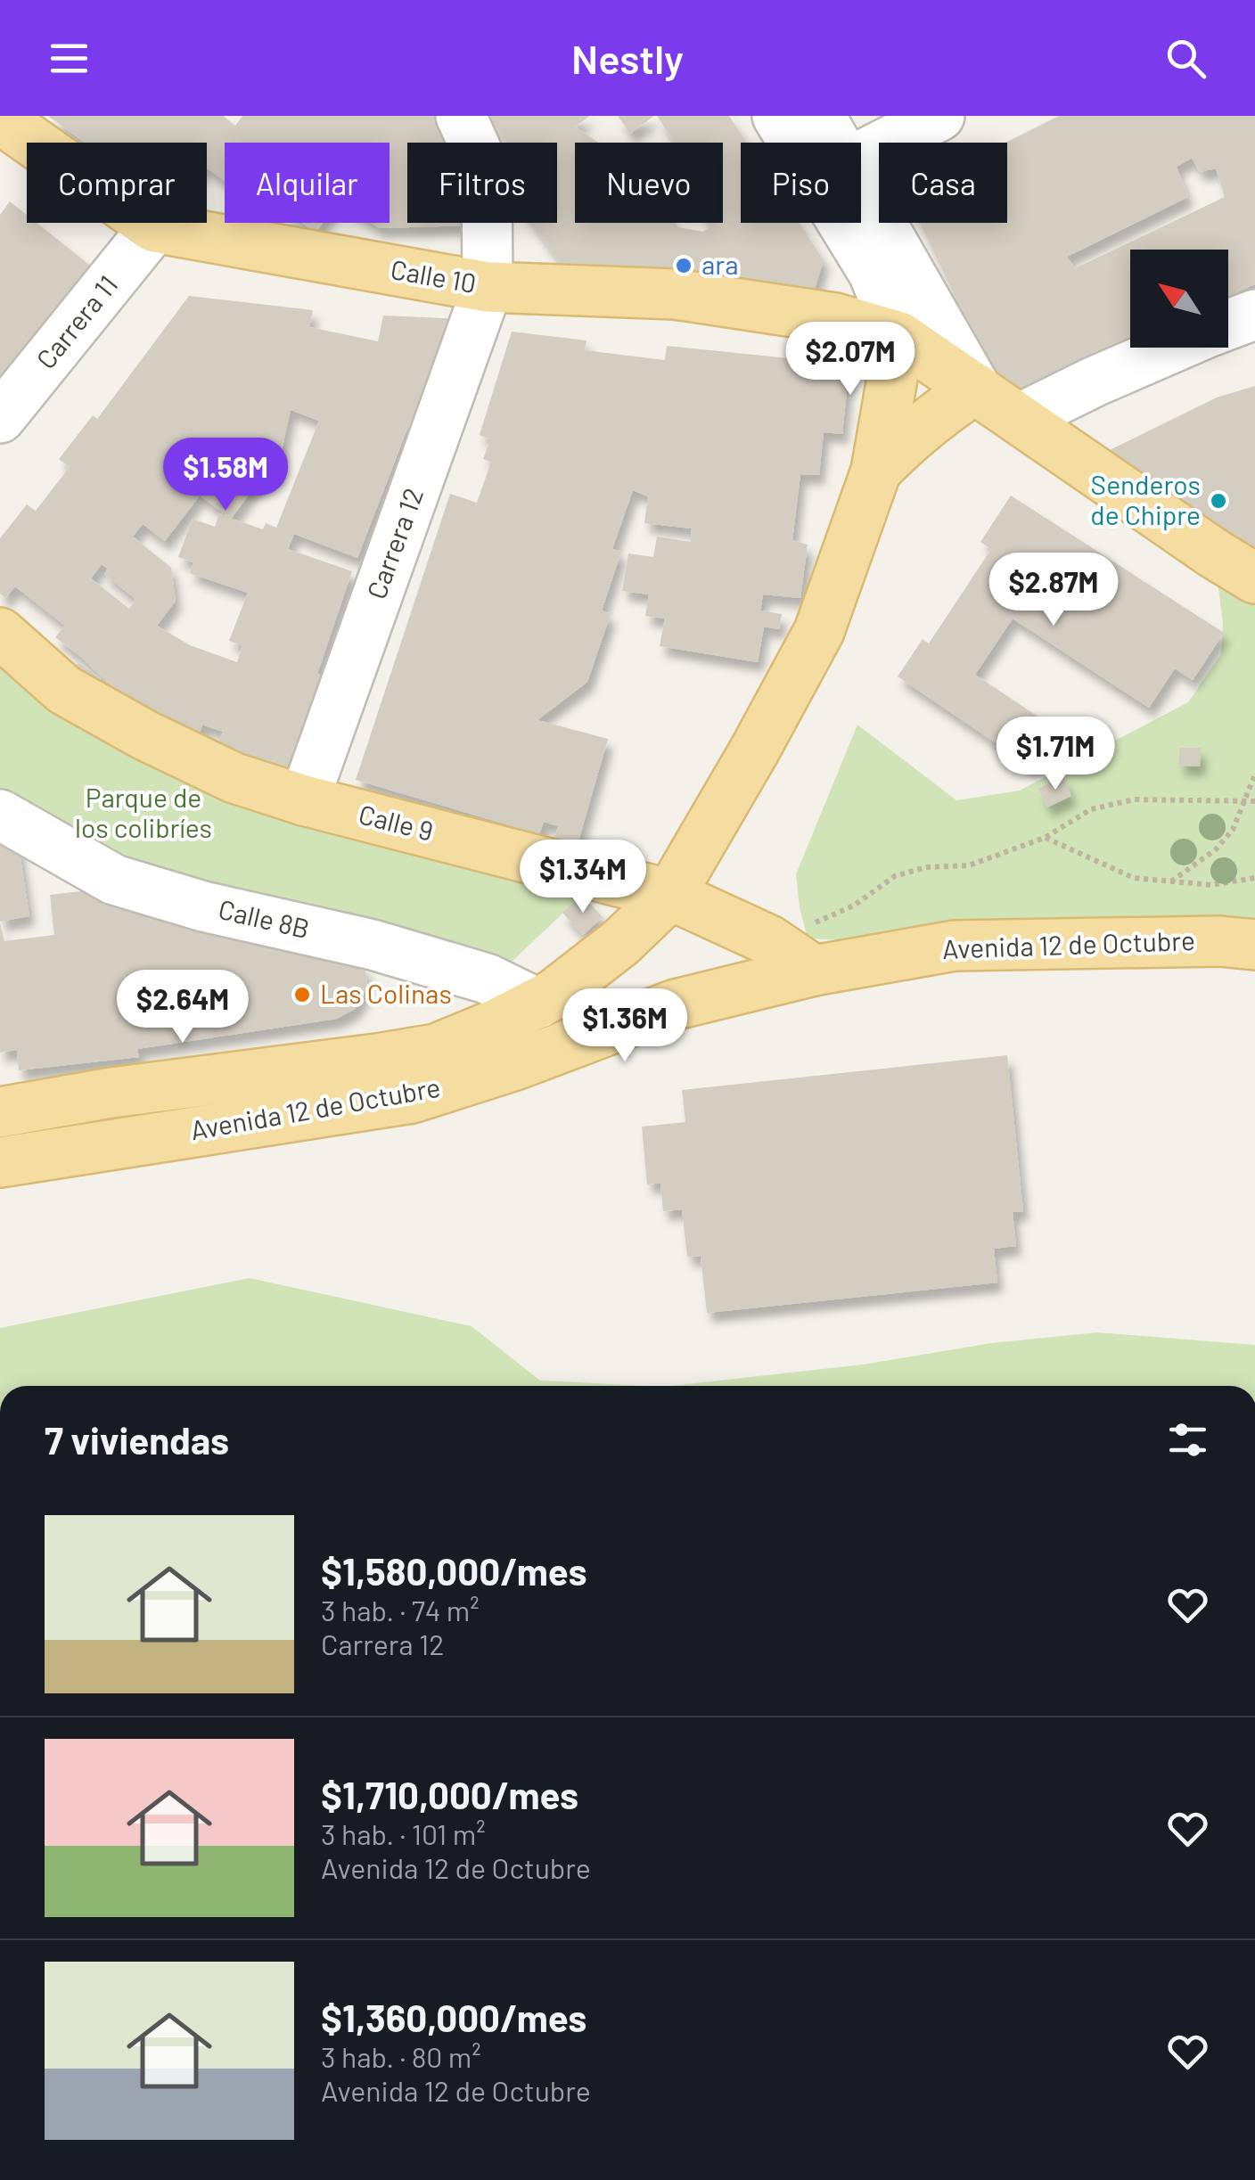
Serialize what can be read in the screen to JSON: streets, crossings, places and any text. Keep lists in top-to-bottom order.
{
  "streets": {
    "main road": ["Calle 10", "Calle 9", "Avenida 12 de Octubre"],
    "street": ["Carrera 11", "Carrera 12", "Calle 8B"]
  },
  "crossings": [
    ["Calle 10", "Carrera 11"],
    ["Calle 10", "Carrera 12"],
    ["Calle 10", "Avenida 12 de Octubre"],
    ["Carrera 12", "Calle 9"],
    ["Calle 9", "Avenida 12 de Octubre"],
    ["Calle 8B", "Avenida 12 de Octubre"]
  ],
  "parks": ["Parque de los colibríes"],
  "places": ["ara", "Senderos de Chipre", "Las Colinas"],
  "north": "top left",
  "page": {
    "header": "Nestly",
    "chip": [
      "Comprar",
      "Alquilar",
      "Filtros",
      "Nuevo",
      "Piso",
      "Casa"
    ],
    "price": [
      "$2.07M",
      "$1.58M",
      "$2.87M",
      "$1.71M",
      "$1.34M",
      "$2.64M",
      "$1.36M"
    ],
    "heading": "7 viviendas",
    "list": [
      {
        "name": "$1,580,000/mes",
        "note": "3 hab. · 74 m² · Carrera 12"
      },
      {
        "name": "$1,710,000/mes",
        "note": "3 hab. · 101 m² · Avenida 12 de Octubre"
      },
      {
        "name": "$1,360,000/mes",
        "note": "3 hab. · 80 m² · Avenida 12 de Octubre"
      }
    ]
  }
}
